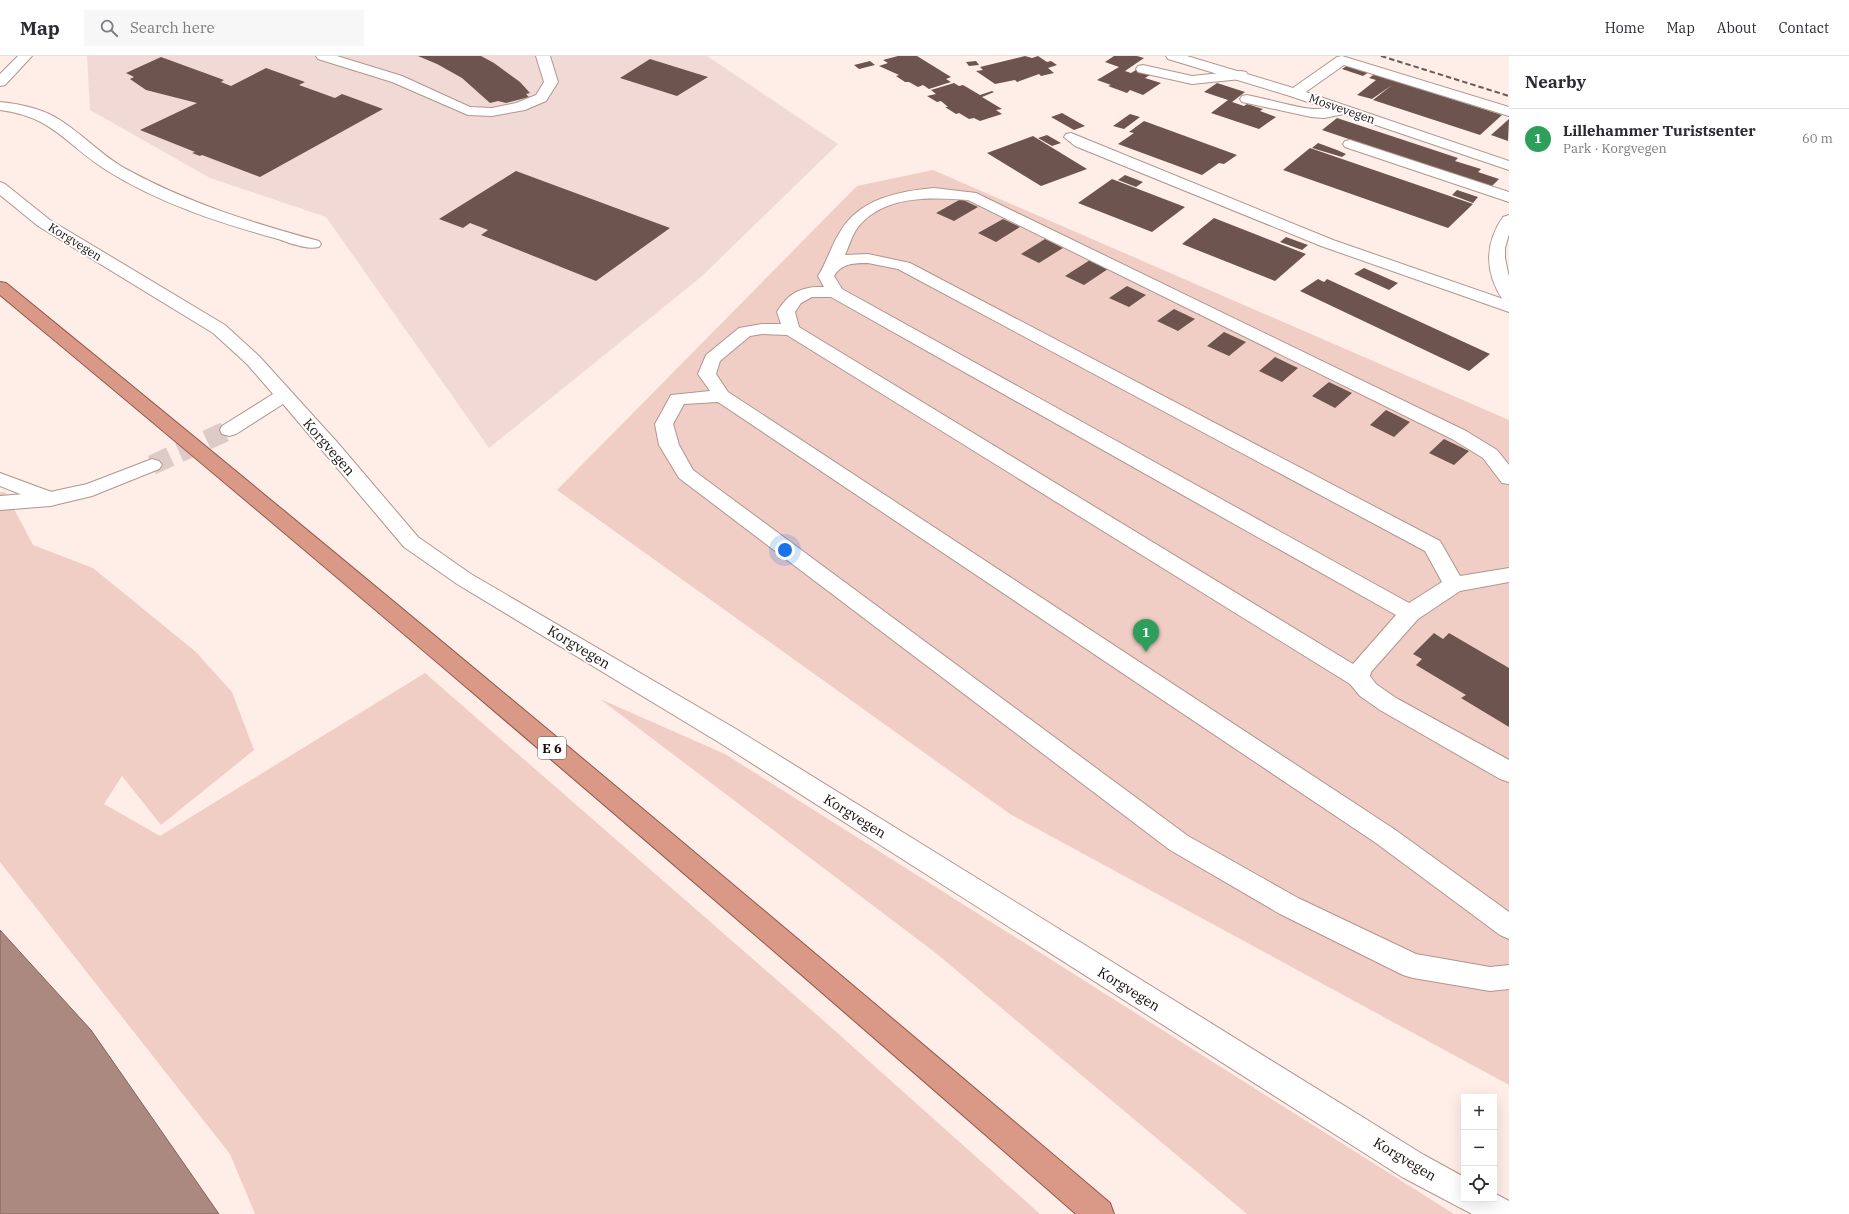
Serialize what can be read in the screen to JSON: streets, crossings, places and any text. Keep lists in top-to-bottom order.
{
  "streets": {
    "highway": ["E 6"],
    "street": ["Mosvevegen", "Korgvegen"]
  },
  "page": {
    "header": "Map",
    "search": "Search here",
    "nav": [
      "Home",
      "Map",
      "About",
      "Contact"
    ],
    "heading": "Nearby",
    "list": [
      {
        "mark": "1",
        "name": "Lillehammer Turistsenter",
        "note": "Park · Korgvegen",
        "value": "60 m"
      }
    ],
    "pins": "1",
    "map_buttons": ["+", "−"]
  }
}
